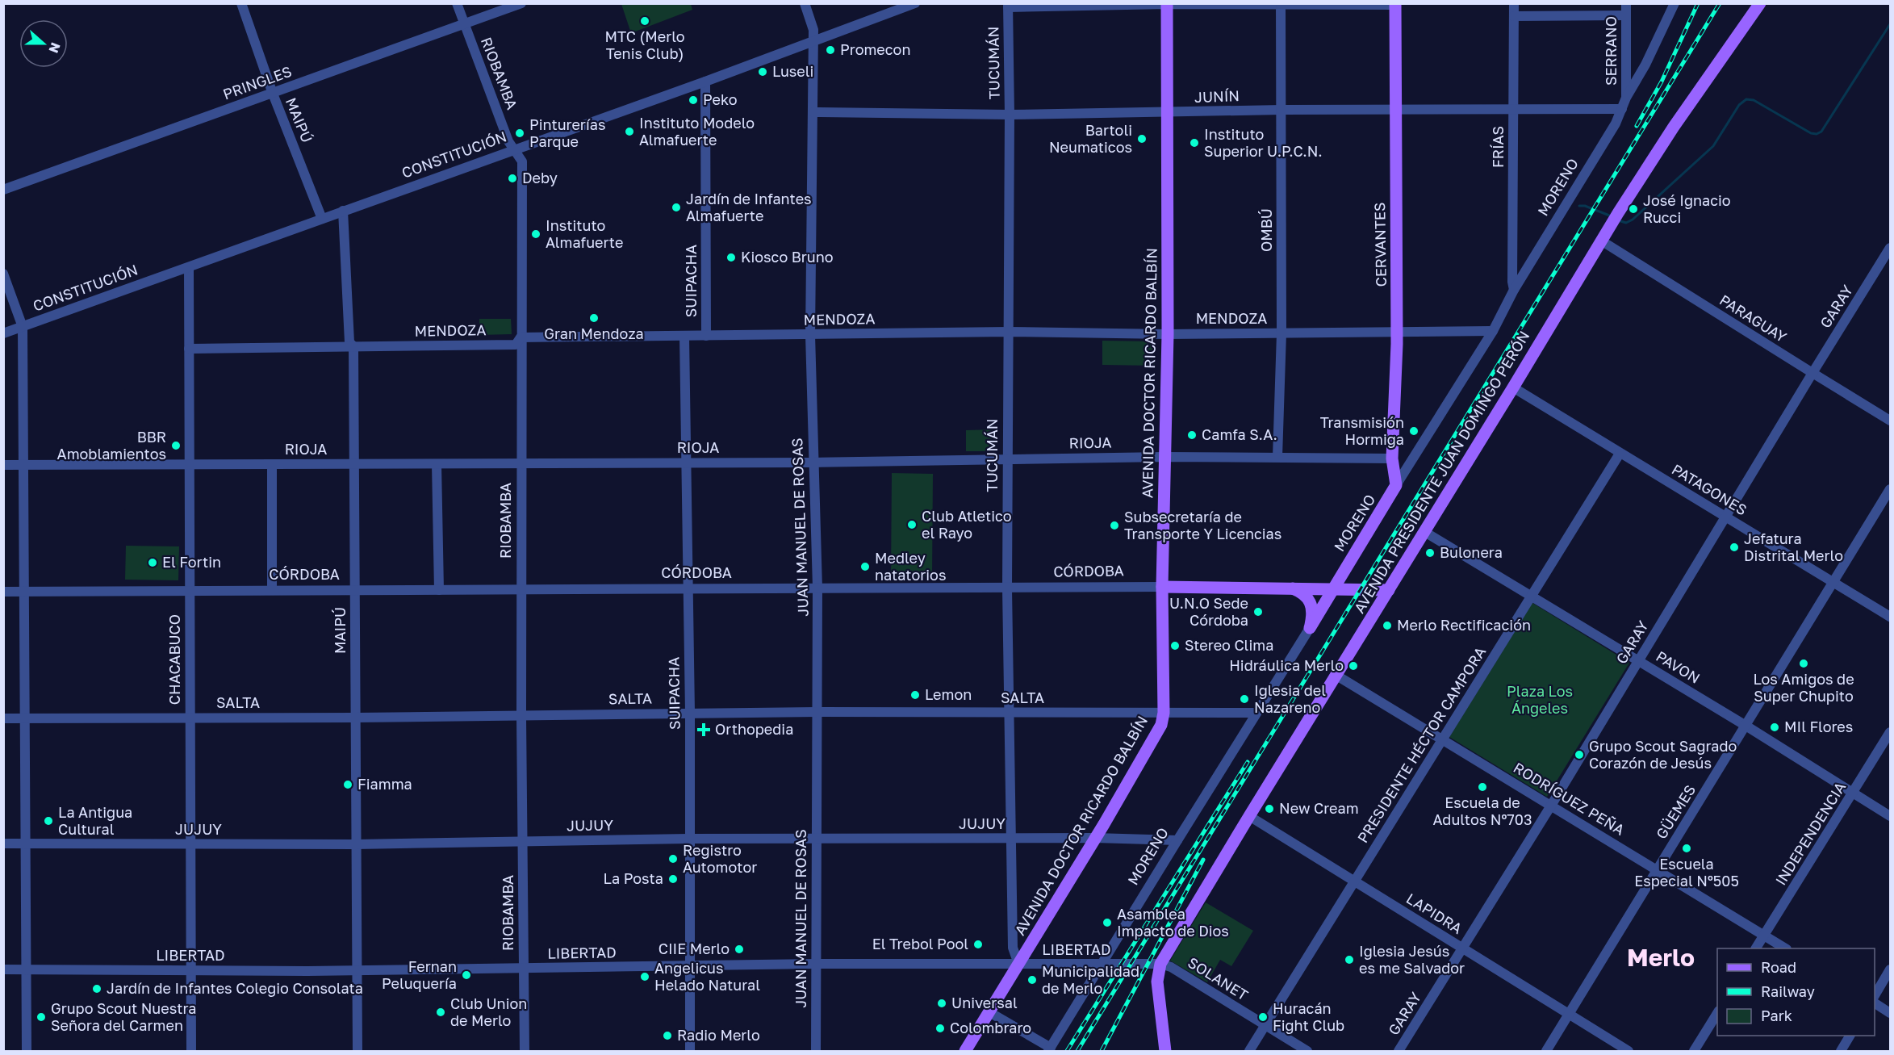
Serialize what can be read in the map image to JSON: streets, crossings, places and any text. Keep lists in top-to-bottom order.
{
  "streets": {
    "main road": [
      "MORENO",
      "CERVANTES",
      "AVENIDA DOCTOR RICARDO BALBÍN",
      "AVENIDA PRESIDENTE JUAN DOMINGO PERÓN",
      "CÓRDOBA"
    ],
    "street": [
      "SERRANO",
      "TUCUMÁN",
      "RIOBAMBA",
      "PRINGLES",
      "JUNÍN",
      "MAIPÚ",
      "FRÍAS",
      "CONSTITUCIÓN",
      "OMBÚ",
      "SUIPACHA",
      "GARAY",
      "MENDOZA",
      "PARAGUAY",
      "RIOJA",
      "PATAGONES",
      "JUAN MANUEL DE ROSAS",
      "CHACABUCO",
      "PAVON",
      "SALTA",
      "PRESIDENTE HÉCTOR CAMPORA",
      "RODRÍGUEZ PEÑA",
      "GÜEMES",
      "JUJUY",
      "INDEPENDENCIA",
      "LAPIDRA",
      "LIBERTAD",
      "SOLANET"
    ]
  },
  "crossings": [
    ["SERRANO", "MORENO"],
    ["TUCUMÁN", "JUNÍN"],
    ["TUCUMÁN", "MENDOZA"],
    ["TUCUMÁN", "AVENIDA DOCTOR RICARDO BALBÍN"],
    ["TUCUMÁN", "RIOJA"],
    ["TUCUMÁN", "CÓRDOBA"],
    ["TUCUMÁN", "SALTA"],
    ["TUCUMÁN", "JUJUY"],
    ["TUCUMÁN", "LIBERTAD"],
    ["RIOBAMBA", "PRINGLES"],
    ["RIOBAMBA", "CONSTITUCIÓN"],
    ["RIOBAMBA", "MENDOZA"],
    ["RIOBAMBA", "RIOJA"],
    ["RIOBAMBA", "CÓRDOBA"],
    ["RIOBAMBA", "SALTA"],
    ["RIOBAMBA", "JUJUY"],
    ["RIOBAMBA", "LIBERTAD"],
    ["PRINGLES", "MAIPÚ"],
    ["JUNÍN", "FRÍAS"],
    ["JUNÍN", "MORENO"],
    ["JUNÍN", "OMBÚ"],
    ["JUNÍN", "CERVANTES"],
    ["JUNÍN", "AVENIDA DOCTOR RICARDO BALBÍN"],
    ["JUNÍN", "JUAN MANUEL DE ROSAS"],
    ["MAIPÚ", "CONSTITUCIÓN"],
    ["MAIPÚ", "MENDOZA"],
    ["MAIPÚ", "RIOJA"],
    ["MAIPÚ", "CÓRDOBA"],
    ["MAIPÚ", "SALTA"],
    ["MAIPÚ", "JUJUY"],
    ["MAIPÚ", "LIBERTAD"],
    ["FRÍAS", "MORENO"],
    ["CONSTITUCIÓN", "SUIPACHA"],
    ["CONSTITUCIÓN", "JUAN MANUEL DE ROSAS"],
    ["CONSTITUCIÓN", "CHACABUCO"],
    ["MORENO", "CERVANTES"],
    ["MORENO", "MENDOZA"],
    ["MORENO", "CÓRDOBA"],
    ["MORENO", "SALTA"],
    ["MORENO", "JUJUY"],
    ["MORENO", "LIBERTAD"],
    ["OMBÚ", "MENDOZA"],
    ["OMBÚ", "RIOJA"],
    ["CERVANTES", "MENDOZA"],
    ["CERVANTES", "RIOJA"],
    ["SUIPACHA", "MENDOZA"],
    ["SUIPACHA", "RIOJA"],
    ["SUIPACHA", "CÓRDOBA"],
    ["SUIPACHA", "SALTA"],
    ["SUIPACHA", "JUJUY"],
    ["SUIPACHA", "LIBERTAD"],
    ["GARAY", "PARAGUAY"],
    ["GARAY", "PATAGONES"],
    ["GARAY", "PAVON"],
    ["GARAY", "RODRÍGUEZ PEÑA"],
    ["GARAY", "LAPIDRA"],
    ["MENDOZA", "AVENIDA DOCTOR RICARDO BALBÍN"],
    ["MENDOZA", "JUAN MANUEL DE ROSAS"],
    ["MENDOZA", "CHACABUCO"],
    ["PARAGUAY", "AVENIDA PRESIDENTE JUAN DOMINGO PERÓN"],
    ["AVENIDA DOCTOR RICARDO BALBÍN", "RIOJA"],
    ["AVENIDA DOCTOR RICARDO BALBÍN", "CÓRDOBA"],
    ["AVENIDA DOCTOR RICARDO BALBÍN", "SALTA"],
    ["AVENIDA DOCTOR RICARDO BALBÍN", "JUJUY"],
    ["AVENIDA DOCTOR RICARDO BALBÍN", "LIBERTAD"],
    ["RIOJA", "JUAN MANUEL DE ROSAS"],
    ["RIOJA", "CHACABUCO"],
    ["AVENIDA PRESIDENTE JUAN DOMINGO PERÓN", "PATAGONES"],
    ["AVENIDA PRESIDENTE JUAN DOMINGO PERÓN", "CÓRDOBA"],
    ["AVENIDA PRESIDENTE JUAN DOMINGO PERÓN", "PAVON"],
    ["AVENIDA PRESIDENTE JUAN DOMINGO PERÓN", "RODRÍGUEZ PEÑA"],
    ["AVENIDA PRESIDENTE JUAN DOMINGO PERÓN", "LAPIDRA"],
    ["AVENIDA PRESIDENTE JUAN DOMINGO PERÓN", "LIBERTAD"],
    ["AVENIDA PRESIDENTE JUAN DOMINGO PERÓN", "SOLANET"],
    ["PATAGONES", "PRESIDENTE HÉCTOR CAMPORA"],
    ["PATAGONES", "GÜEMES"],
    ["JUAN MANUEL DE ROSAS", "CÓRDOBA"],
    ["JUAN MANUEL DE ROSAS", "SALTA"],
    ["JUAN MANUEL DE ROSAS", "JUJUY"],
    ["JUAN MANUEL DE ROSAS", "LIBERTAD"],
    ["CÓRDOBA", "CHACABUCO"],
    ["CHACABUCO", "SALTA"],
    ["CHACABUCO", "JUJUY"],
    ["CHACABUCO", "LIBERTAD"],
    ["PAVON", "PRESIDENTE HÉCTOR CAMPORA"],
    ["PAVON", "GÜEMES"],
    ["PAVON", "INDEPENDENCIA"],
    ["PRESIDENTE HÉCTOR CAMPORA", "RODRÍGUEZ PEÑA"],
    ["PRESIDENTE HÉCTOR CAMPORA", "LAPIDRA"],
    ["PRESIDENTE HÉCTOR CAMPORA", "SOLANET"],
    ["RODRÍGUEZ PEÑA", "GÜEMES"],
    ["RODRÍGUEZ PEÑA", "INDEPENDENCIA"],
    ["GÜEMES", "LAPIDRA"],
    ["LIBERTAD", "SOLANET"]
  ],
  "districts": ["Merlo"],
  "parks": ["Plaza Los Ángeles"],
  "places": {
    "other": [
      "MTC (Merlo Tenis Club)",
      "Promecon",
      "Luseli",
      "Peko",
      "Instituto Modelo Almafuerte",
      "Pinturerías Parque",
      "Bartoli Neumaticos",
      "Instituto Superior U.P.C.N.",
      "Deby",
      "Jardín de Infantes Almafuerte",
      "José Ignacio Rucci",
      "Instituto Almafuerte",
      "Kiosco Bruno",
      "Gran Mendoza",
      "Transmisión Hormiga",
      "Camfa S.A.",
      "BBR Amoblamientos",
      "Club Atletico el Rayo",
      "Subsecretaría de Transporte Y Licencias",
      "Jefatura Distrital Merlo",
      "Bulonera",
      "El Fortin",
      "Medley natatorios",
      "U.N.O Sede Córdoba",
      "Merlo Rectificación",
      "Stereo Clima",
      "Los Amigos de Super Chupito",
      "Hidráulica Merlo",
      "Lemon",
      "Iglesia del Nazareno",
      "MIl Flores",
      "Grupo Scout Sagrado Corazón de Jesús",
      "Fiamma",
      "Escuela de Adultos Nº703",
      "New Cream",
      "La Antigua Cultural",
      "Escuela Especial Nº505",
      "Registro Automotor",
      "La Posta",
      "Asamblea Impacto de Dios",
      "El Trebol Pool",
      "CIIE Merlo",
      "Iglesia Jesús es me Salvador",
      "Fernan Peluquería",
      "Angelicus Helado Natural",
      "Municipalidad de Merlo",
      "Jardín de Infantes Colegio Consolata",
      "Universal",
      "Club Union de Merlo",
      "Grupo Scout Nuestra Señora del Carmen",
      "Huracán Fight Club",
      "Colombraro",
      "Radio Merlo"
    ],
    "health": ["Orthopedia"]
  },
  "legend": ["Road", "Railway", "Park"],
  "north": "right"
}
